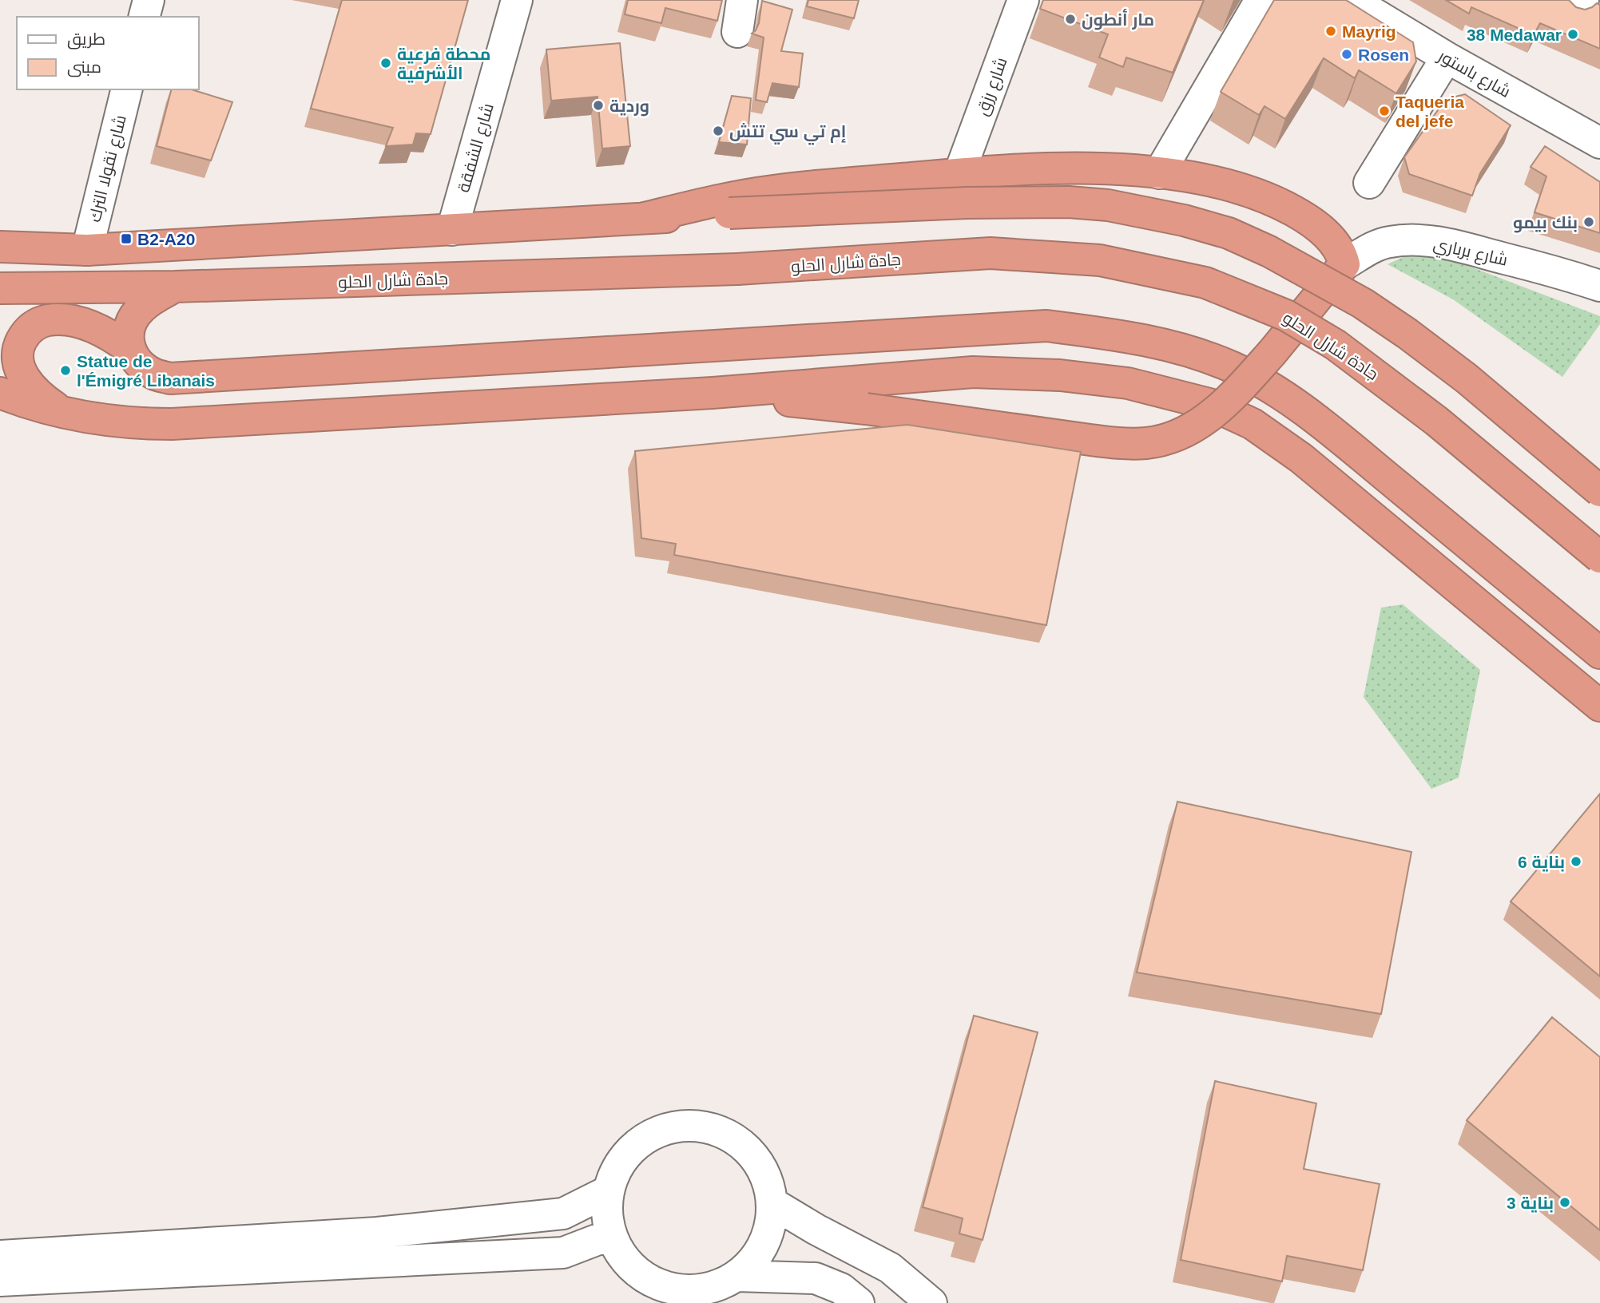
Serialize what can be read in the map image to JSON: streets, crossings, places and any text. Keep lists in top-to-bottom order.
{
  "streets": {
    "highway": ["جادة شارل الحلو"],
    "street": [
      "شارع باستور",
      "شارع رزق",
      "شارع الشفقة",
      "شارع نقولا الترك",
      "شارع برباري"
    ]
  },
  "places": {
    "other": [
      "مار أنطون",
      "Mayrig",
      "38 Medawar",
      "Rosen",
      "محطة فرعية الأشرفية",
      "وردية",
      "Taqueria del jefe",
      "إم تي سي تتش",
      "بنك بيمو",
      "Statue de l'Émigré Libanais",
      "بناية 6",
      "بناية 3"
    ],
    "transit": ["B2-A20"]
  },
  "legend": ["طريق", "مبنى"]
}
